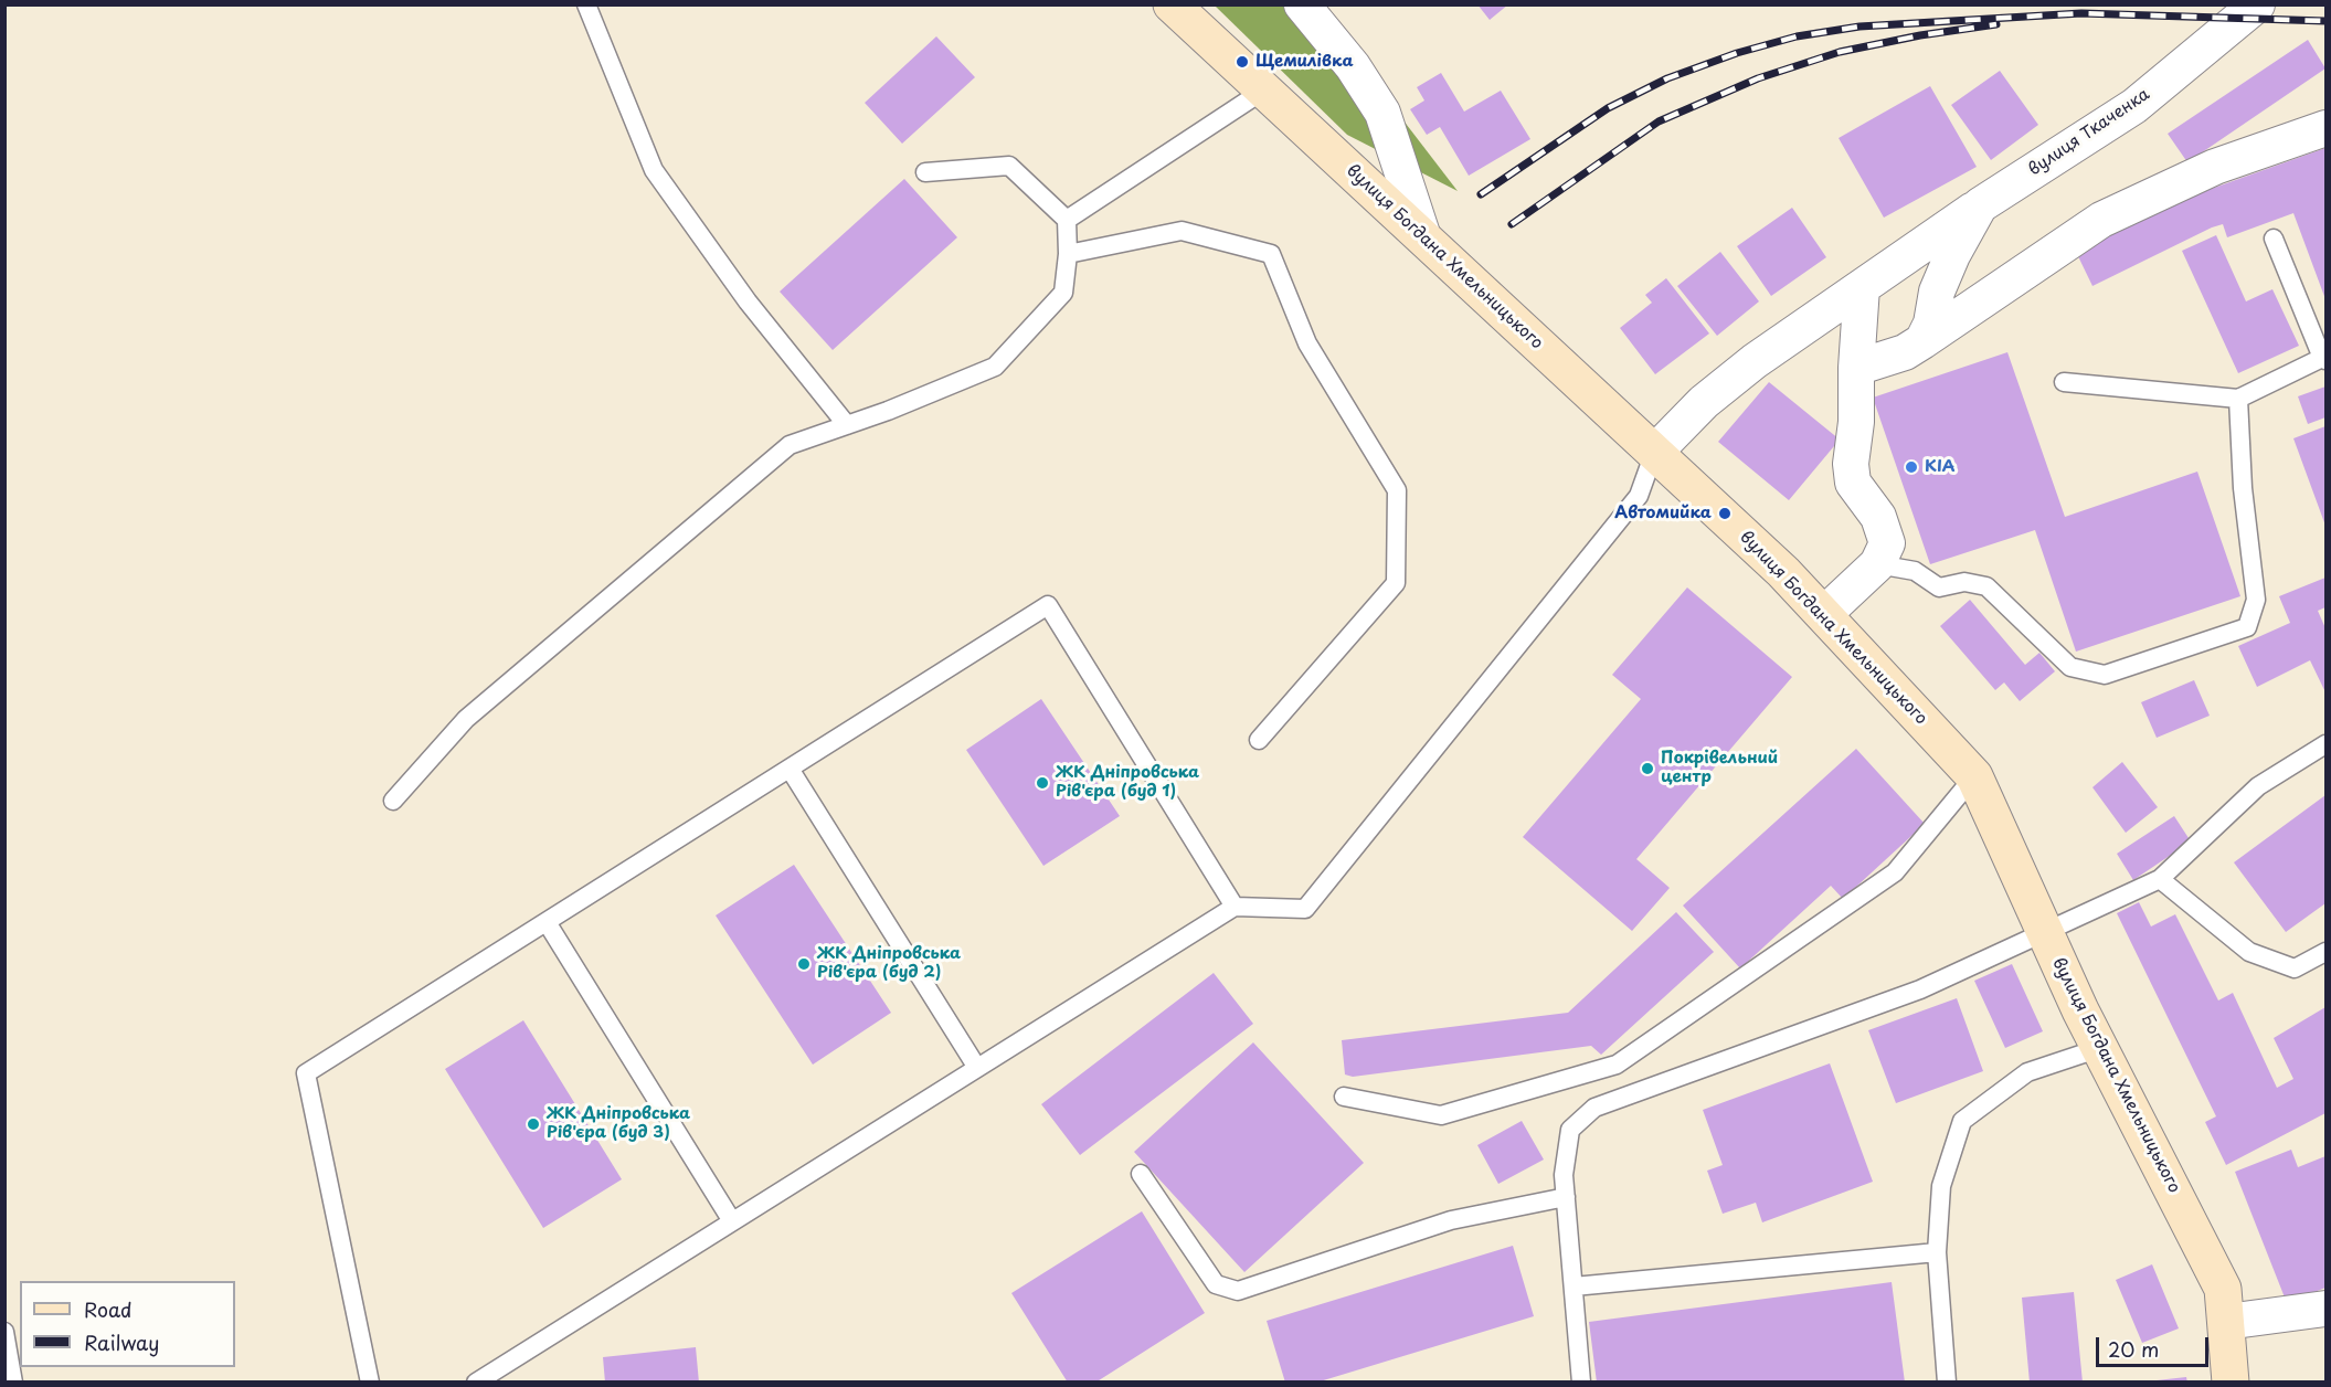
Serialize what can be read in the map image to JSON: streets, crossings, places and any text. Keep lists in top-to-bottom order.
{
  "streets": {
    "main road": ["вулиця Богдана Хмельницького"],
    "street": ["вулиця Ткаченка"]
  },
  "crossings": [
    ["вулиця Ткаченка", "вулиця Богдана Хмельницького"]
  ],
  "places": [
    "Щемилівка",
    "KIA",
    "Автомийка",
    "Покрівельний центр",
    "ЖК Дніпровська Рів'єра (буд 1)",
    "ЖК Дніпровська Рів'єра (буд 2)",
    "ЖК Дніпровська Рів'єра (буд 3)"
  ],
  "legend": ["Road", "Railway"],
  "scale_bar": "20 m"
}
